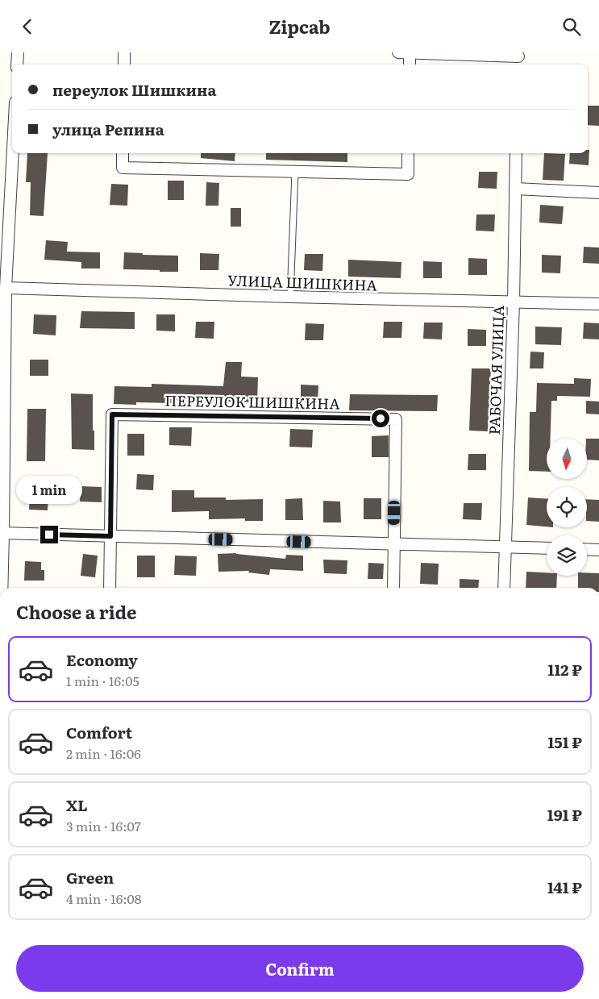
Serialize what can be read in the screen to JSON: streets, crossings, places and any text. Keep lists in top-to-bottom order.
{
  "streets": {
    "street": ["УЛИЦА ШИШКИНА", "РАБОЧАЯ УЛИЦА", "ПЕРЕУЛОК ШИШКИНА"]
  },
  "crossings": [
    ["УЛИЦА ШИШКИНА", "РАБОЧАЯ УЛИЦА"]
  ],
  "north": "bottom",
  "page": {
    "header": "Zipcab",
    "banner": ["переулок Шишкина", "улица Репина"],
    "bubble": "1 min",
    "heading": "Choose a ride",
    "list": [
      {
        "name": "Economy",
        "note": "1 min · 16:05",
        "value": "112 ₽"
      },
      {
        "name": "Comfort",
        "note": "2 min · 16:06",
        "value": "151 ₽"
      },
      {
        "name": "XL",
        "note": "3 min · 16:07",
        "value": "191 ₽"
      },
      {
        "name": "Green",
        "note": "4 min · 16:08",
        "value": "141 ₽"
      }
    ],
    "buttons": "Confirm"
  }
}
